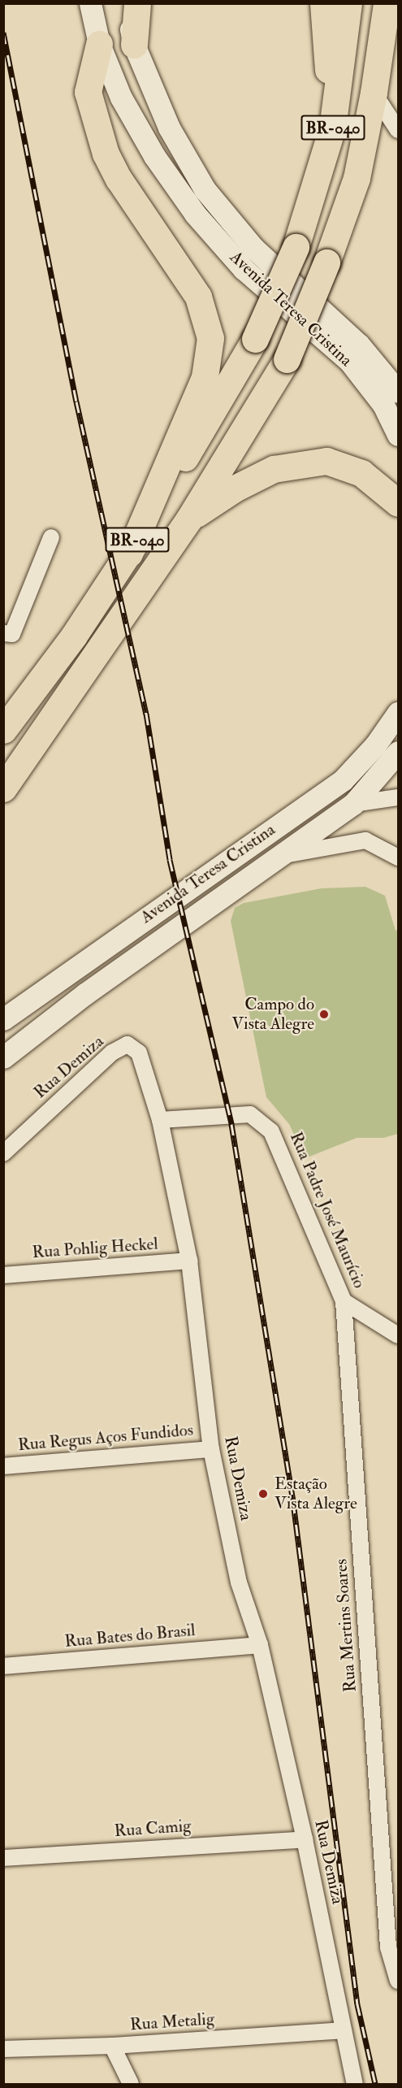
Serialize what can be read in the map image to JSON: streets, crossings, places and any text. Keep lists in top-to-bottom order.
{
  "streets": {
    "highway": ["BR-040"],
    "main road": ["Avenida Teresa Cristina"],
    "street": [
      "Rua Demiza",
      "Rua Padre José Maurício",
      "Rua Pohlig Heckel",
      "Rua Regus Aços Fundidos",
      "Rua Mertins Soares",
      "Rua Bates do Brasil",
      "Rua Camig",
      "Rua Metalig"
    ]
  },
  "crossings": [
    ["Rua Demiza", "Rua Padre José Maurício"],
    ["Rua Demiza", "Rua Pohlig Heckel"],
    ["Rua Demiza", "Rua Regus Aços Fundidos"],
    ["Rua Demiza", "Rua Bates do Brasil"],
    ["Rua Demiza", "Rua Camig"],
    ["Rua Demiza", "Rua Metalig"],
    ["Rua Padre José Maurício", "Rua Mertins Soares"]
  ],
  "places": ["Campo do Vista Alegre", "Estação Vista Alegre"]
}
